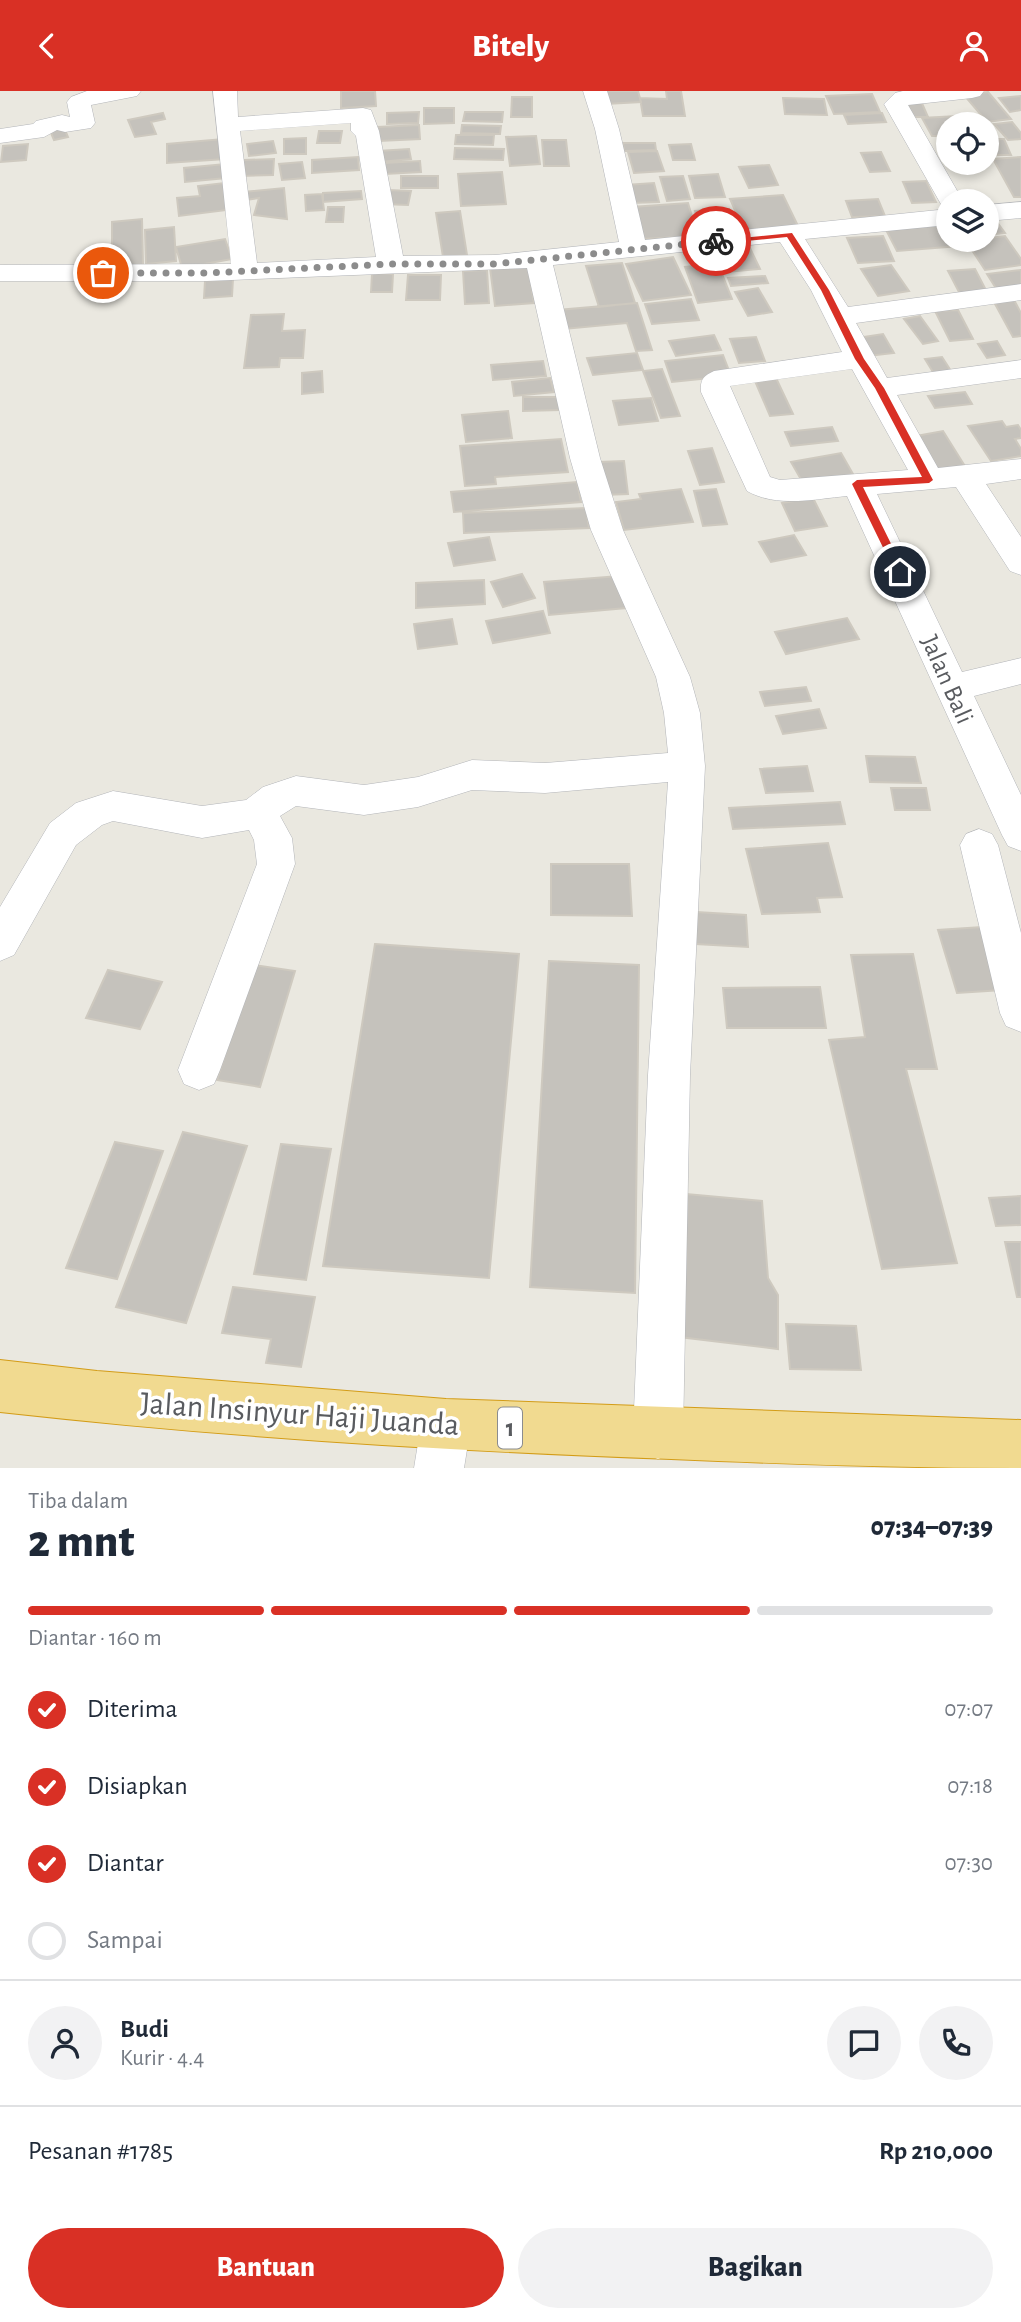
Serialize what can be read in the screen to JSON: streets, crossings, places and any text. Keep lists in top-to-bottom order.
{
  "streets": {
    "highway": ["Jalan Insinyur Haji Juanda", "1"],
    "street": ["Jalan Bali"]
  },
  "page": {
    "header": "Bitely",
    "heading": ["2 mnt", "Tiba dalam", "07:34–07:39"],
    "panel": [
      "Budi",
      "Kurir · 4.4",
      "Pesanan #1785",
      "Rp 210,000"
    ],
    "bar": "Diantar · 160 m",
    "list": [
      ["Diterima", "07:07"],
      ["Disiapkan", "07:18"],
      ["Diantar", "07:30"],
      "Sampai"
    ],
    "buttons": ["Bantuan", "Bagikan"]
  }
}
